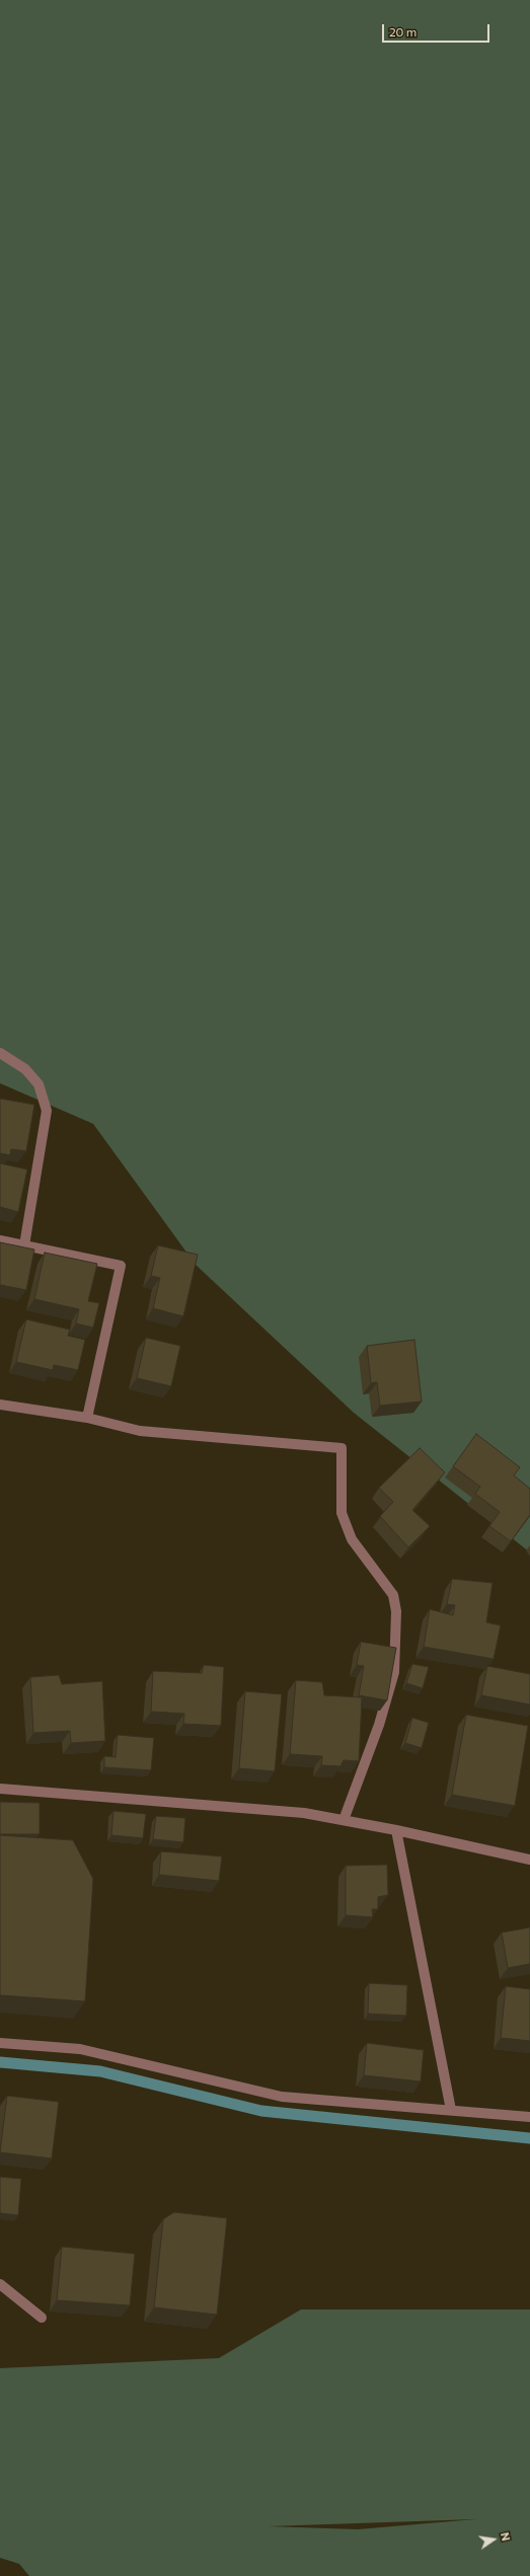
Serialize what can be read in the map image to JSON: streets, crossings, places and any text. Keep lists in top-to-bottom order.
{
  "scale_bar": "20 m",
  "north": "right"
}
